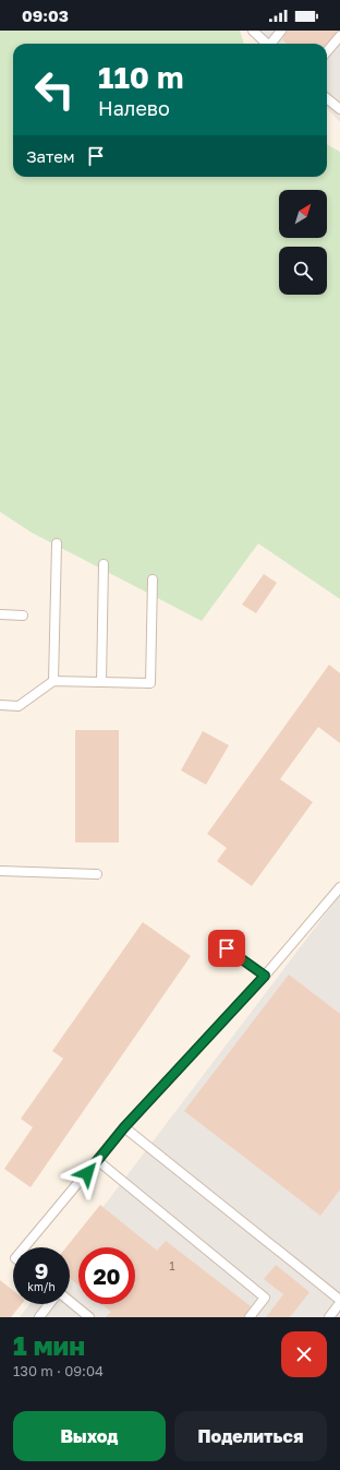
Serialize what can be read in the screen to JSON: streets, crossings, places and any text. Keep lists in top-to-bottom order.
{
  "house_numbers": ["1"],
  "north": "top right",
  "page": {
    "status": "09:03",
    "turn": ["110 m", "Налево"],
    "then": "Затем",
    "speed": "9 km/h",
    "limit": "20",
    "heading": ["1 мин", "130 m · 09:04"],
    "buttons": ["Выход", "Поделиться"]
  }
}
